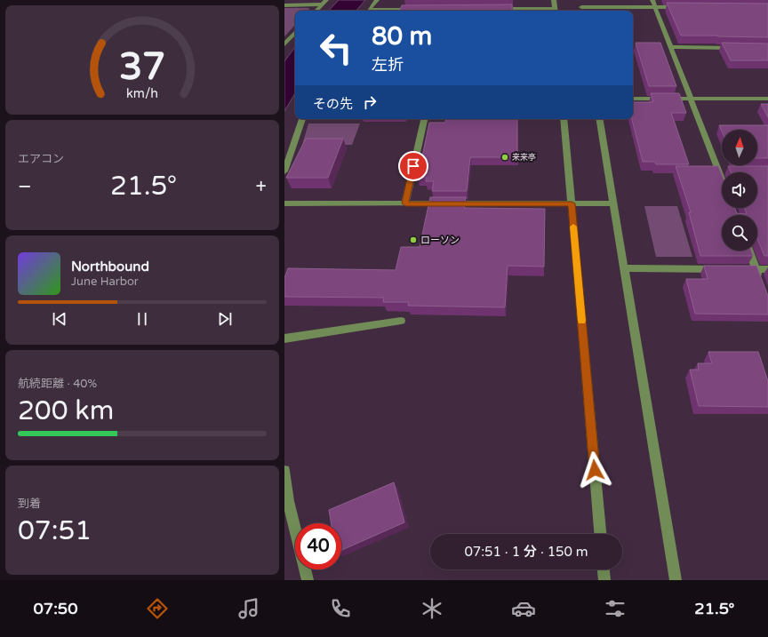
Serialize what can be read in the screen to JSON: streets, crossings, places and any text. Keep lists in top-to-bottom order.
{
  "places": ["来来亭", "ローソン"],
  "north": "top",
  "page": {
    "turn": ["80 m", "左折"],
    "then": "その先",
    "tile": [
      "エアコン",
      ["航続距離 · 40%", "200 km"],
      ["到着", "07:51"]
    ],
    "heat": ["−", "21.5°", "+"],
    "song": ["Northbound", "June Harbor"],
    "limit": "40",
    "trip": "07:51 · 1 分 · 150 m",
    "tabs": ["07:50", "21.5°"],
    "gauge": ["37", "km/h"]
  }
}
